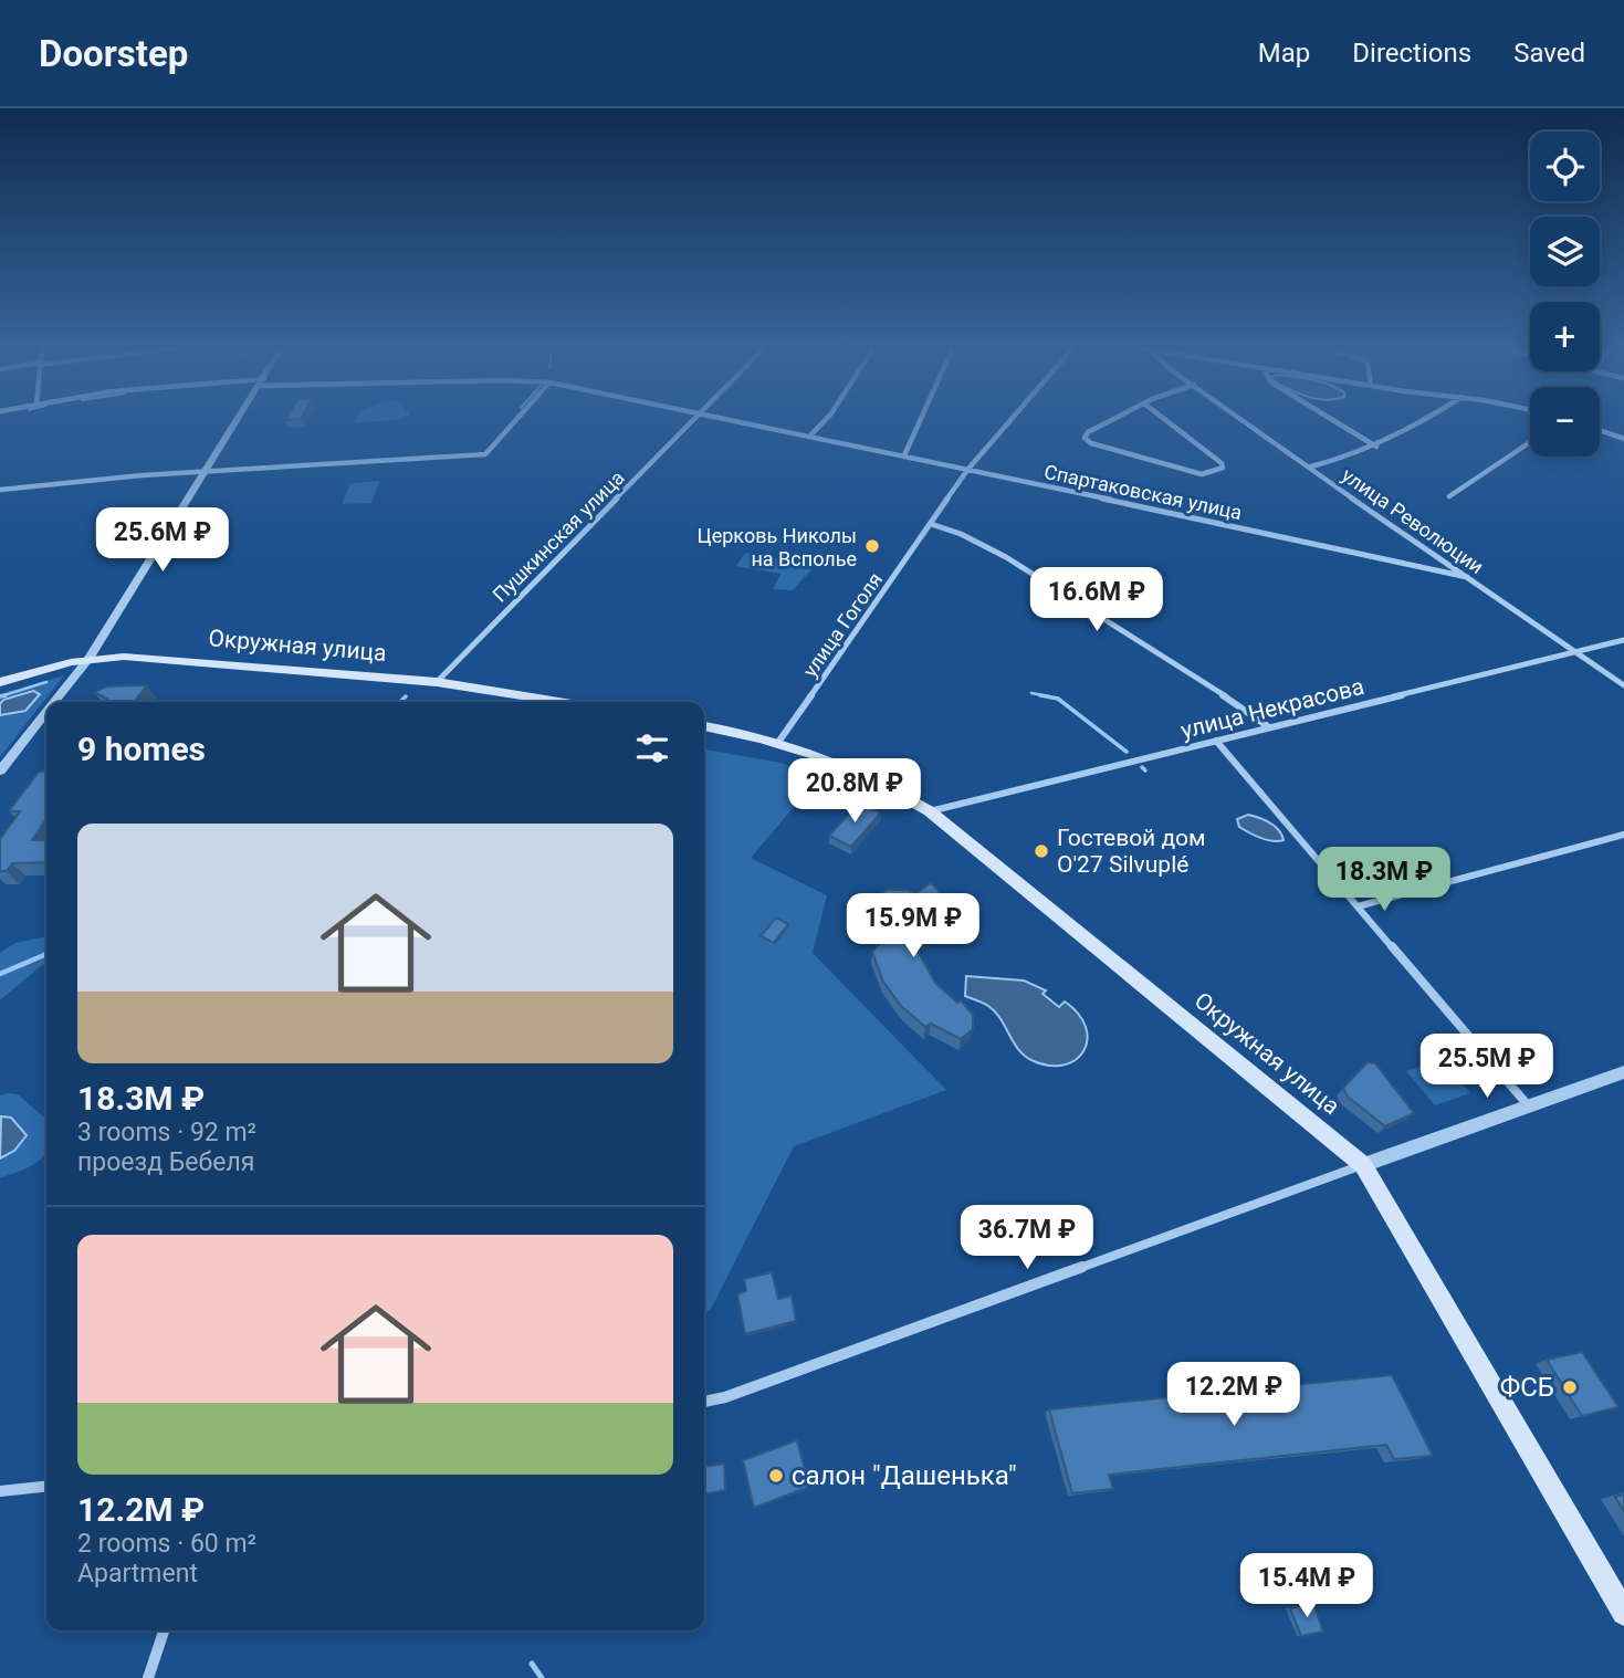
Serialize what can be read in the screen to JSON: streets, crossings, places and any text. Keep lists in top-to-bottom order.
{
  "streets": {
    "main road": ["Окружная улица"],
    "street": [
      "Спартаковская улица",
      "улица Революции",
      "Пушкинская улица",
      "улица Гоголя",
      "улица Некрасова"
    ]
  },
  "crossings": [
    ["Спартаковская улица", "улица Революции"],
    ["Спартаковская улица", "улица Гоголя"],
    ["улица Революции", "улица Некрасова"],
    ["Пушкинская улица", "Окружная улица"],
    ["улица Гоголя", "Окружная улица"],
    ["Окружная улица", "улица Некрасова"]
  ],
  "places": [
    "Церковь Николы на Всполье",
    "Гостевой дом O'27 Silvuplé",
    "ФСБ",
    "салон \"Дашенька\""
  ],
  "page": {
    "header": "Doorstep",
    "nav": ["Map", "Directions", "Saved"],
    "map_buttons": ["+", "−"],
    "price": [
      "25.6M ₽",
      "16.6M ₽",
      "20.8M ₽",
      "18.3M ₽",
      "15.9M ₽",
      "25.5M ₽",
      "36.7M ₽",
      "12.2M ₽",
      "15.4M ₽"
    ],
    "heading": "9 homes",
    "list": [
      {
        "name": "18.3M ₽",
        "note": "3 rooms · 92 m² · проезд Бебеля"
      },
      {
        "name": "12.2M ₽",
        "note": "2 rooms · 60 m² · Apartment"
      }
    ]
  }
}
